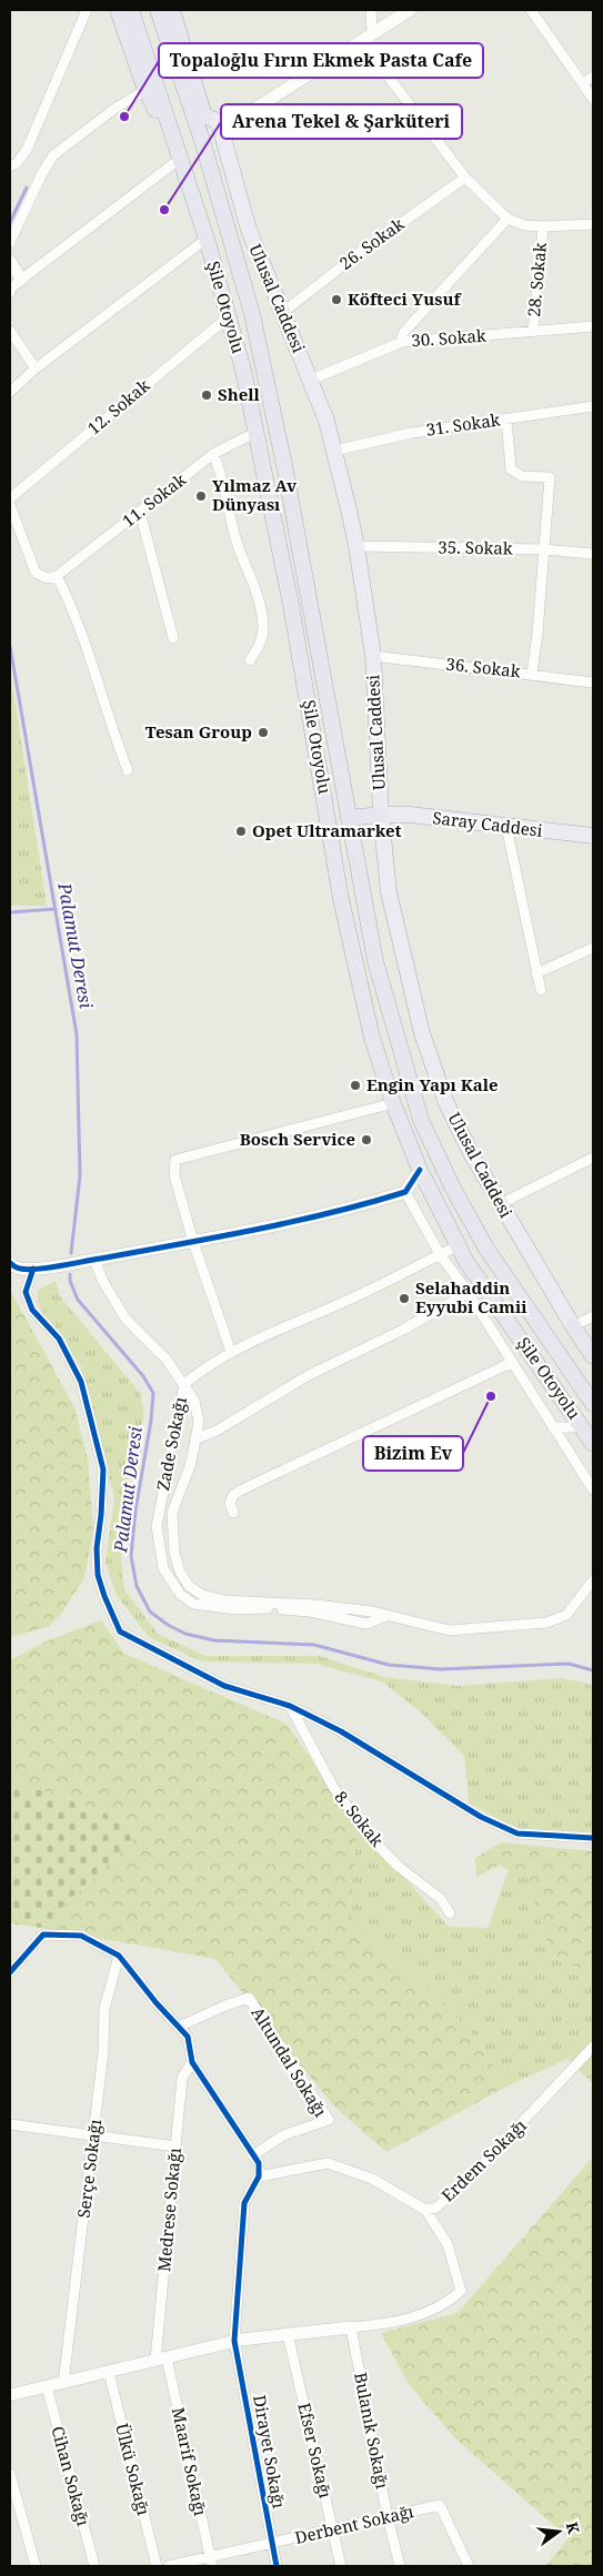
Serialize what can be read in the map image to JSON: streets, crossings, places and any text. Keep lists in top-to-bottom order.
{
  "streets": {
    "highway": ["Şile Otoyolu"],
    "main road": ["Ulusal Caddesi", "Saray Caddesi"],
    "street": [
      "26. Sokak",
      "28. Sokak",
      "30. Sokak",
      "12. Sokak",
      "31. Sokak",
      "11. Sokak",
      "35. Sokak",
      "36. Sokak",
      "Zade Sokağı",
      "8. Sokak",
      "Altundal Sokağı",
      "Erdem Sokağı",
      "Serçe Sokağı",
      "Medrese Sokağı",
      "Bulanık Sokağı",
      "Efser Sokağı",
      "Dirayet Sokağı",
      "Maarif Sokağı",
      "Ülkü Sokağı",
      "Cihan Sokağı",
      "Derbent Sokağı"
    ]
  },
  "crossings": [
    ["26. Sokak", "Ulusal Caddesi"],
    ["28. Sokak", "30. Sokak"],
    ["Ulusal Caddesi", "30. Sokak"],
    ["Ulusal Caddesi", "31. Sokak"],
    ["Ulusal Caddesi", "35. Sokak"],
    ["Ulusal Caddesi", "36. Sokak"],
    ["Ulusal Caddesi", "Saray Caddesi"],
    ["Şile Otoyolu", "12. Sokak"],
    ["Şile Otoyolu", "11. Sokak"],
    ["Şile Otoyolu", "Zade Sokağı"],
    ["Medrese Sokağı", "Maarif Sokağı"],
    ["Bulanık Sokağı", "Derbent Sokağı"],
    ["Efser Sokağı", "Derbent Sokağı"],
    ["Dirayet Sokağı", "Derbent Sokağı"],
    ["Maarif Sokağı", "Derbent Sokağı"]
  ],
  "water": ["Palamut Deresi"],
  "places": [
    "Topaloğlu Fırın Ekmek Pasta Cafe",
    "Arena Tekel & Şarküteri",
    "Köfteci Yusuf",
    "Shell",
    "Yılmaz Av Dünyası",
    "Tesan Group",
    "Opet Ultramarket",
    "Engin Yapı Kale",
    "Bosch Service",
    "Selahaddin Eyyubi Camii",
    "Bizim Ev"
  ],
  "north": "right"
}
